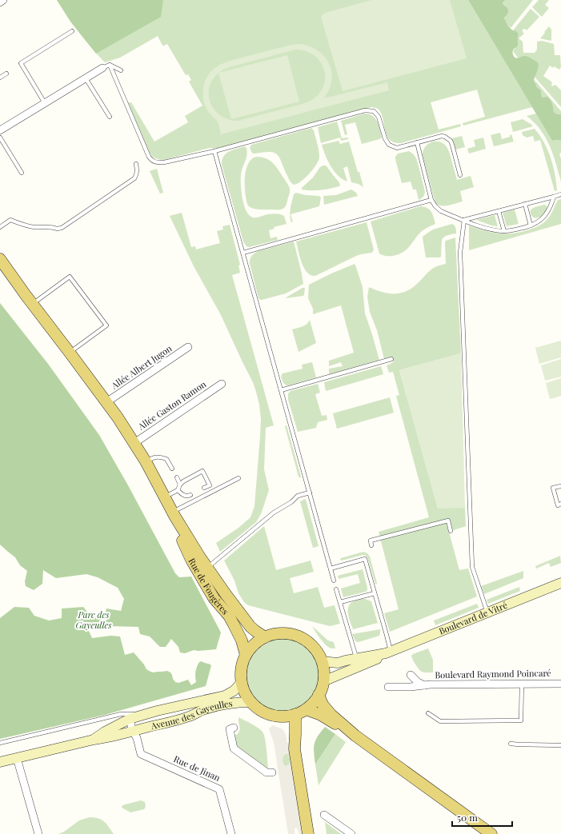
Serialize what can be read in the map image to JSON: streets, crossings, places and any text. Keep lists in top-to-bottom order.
{
  "streets": {
    "main road": ["Rue de Fougères"],
    "street": [
      "Allée Albert Jugon",
      "Allée Gaston Ramon",
      "Boulevard de Vitré",
      "Boulevard Raymond Poincaré",
      "Avenue des Gayeulles",
      "Rue de Jinan"
    ]
  },
  "crossings": [
    ["Rue de Fougères", "Boulevard de Vitré"],
    ["Rue de Fougères", "Avenue des Gayeulles"],
    ["Boulevard de Vitré", "Avenue des Gayeulles"],
    ["Avenue des Gayeulles", "Rue de Jinan"]
  ],
  "parks": ["Parc des Gayeulles"],
  "scale_bar": "50 m"
}
